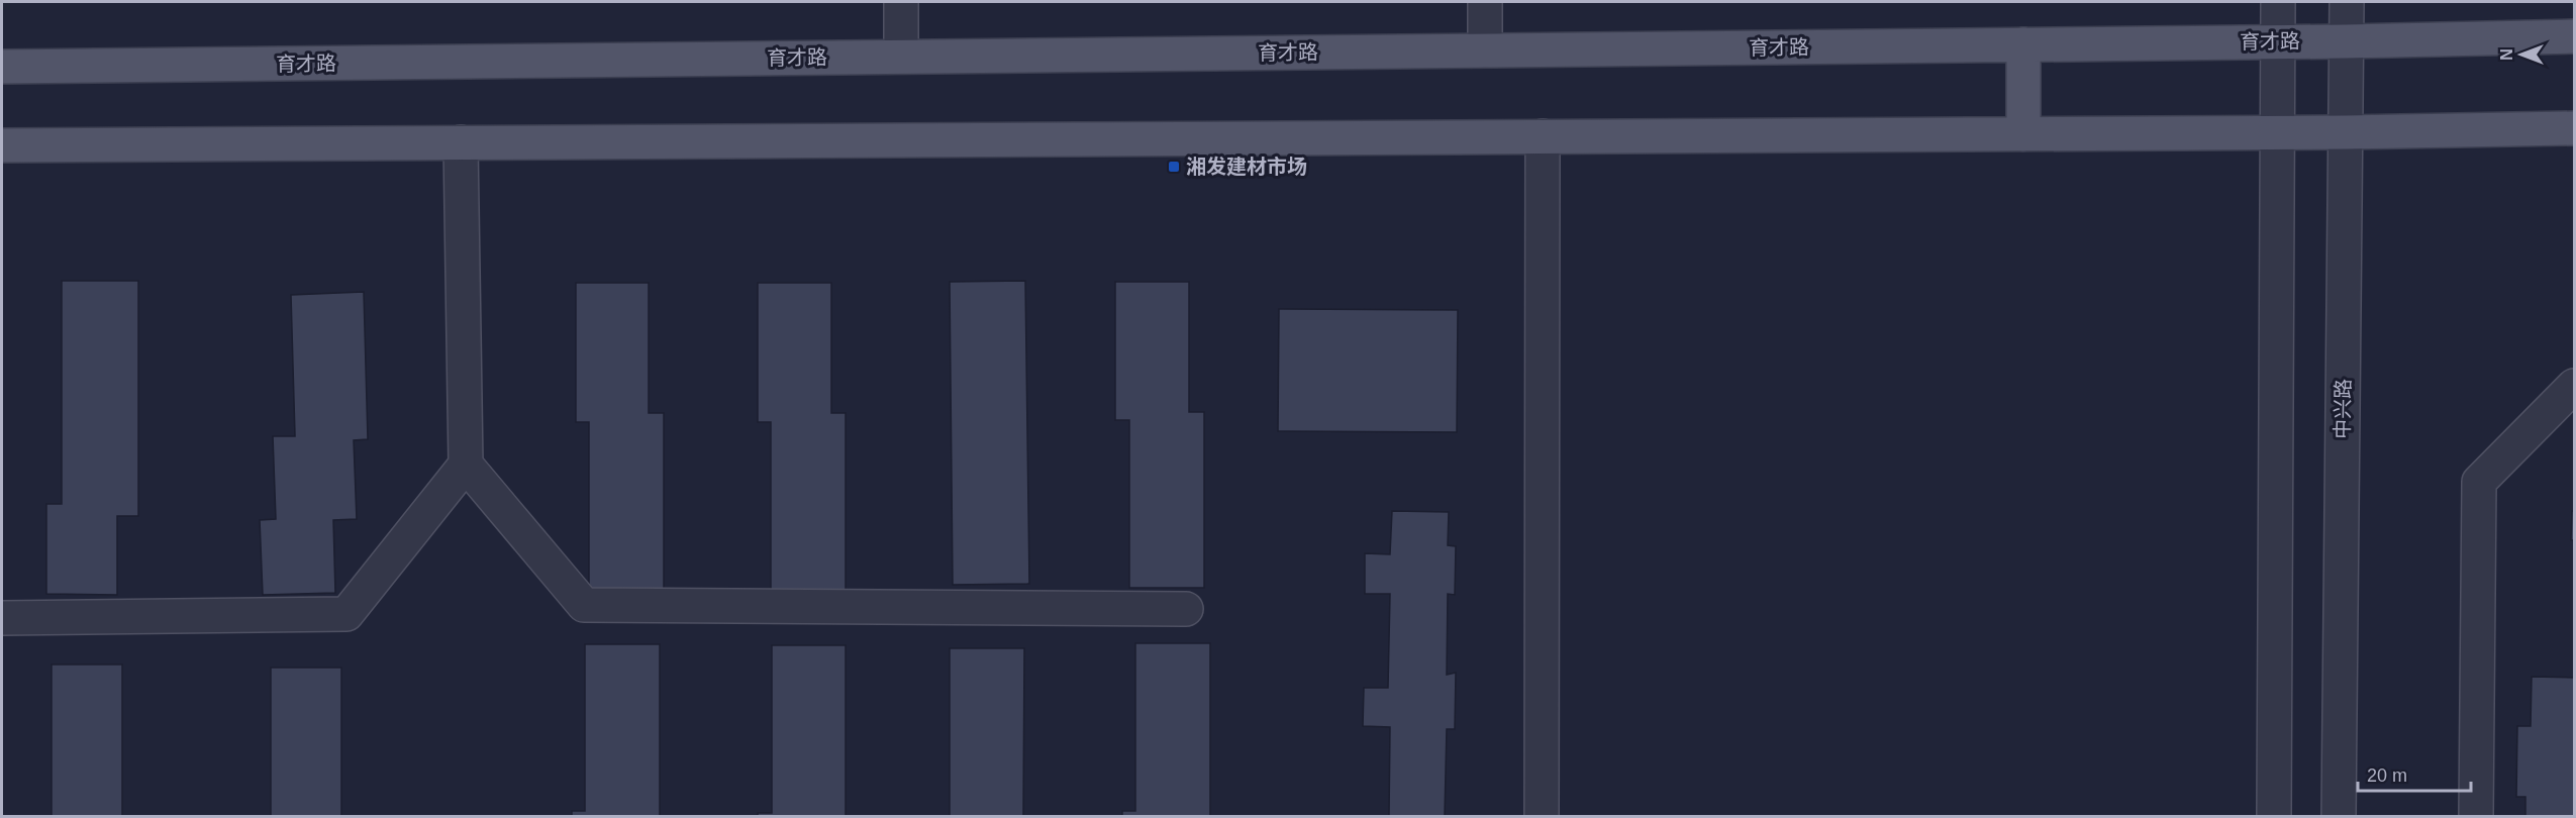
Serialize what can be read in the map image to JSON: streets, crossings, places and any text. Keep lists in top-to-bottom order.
{
  "streets": {
    "main road": ["育才路"],
    "street": ["中兴路"]
  },
  "crossings": [
    ["育才路", "中兴路"]
  ],
  "places": {
    "transit": ["湘发建材市场"]
  },
  "scale_bar": "20 m",
  "north": "left"
}
